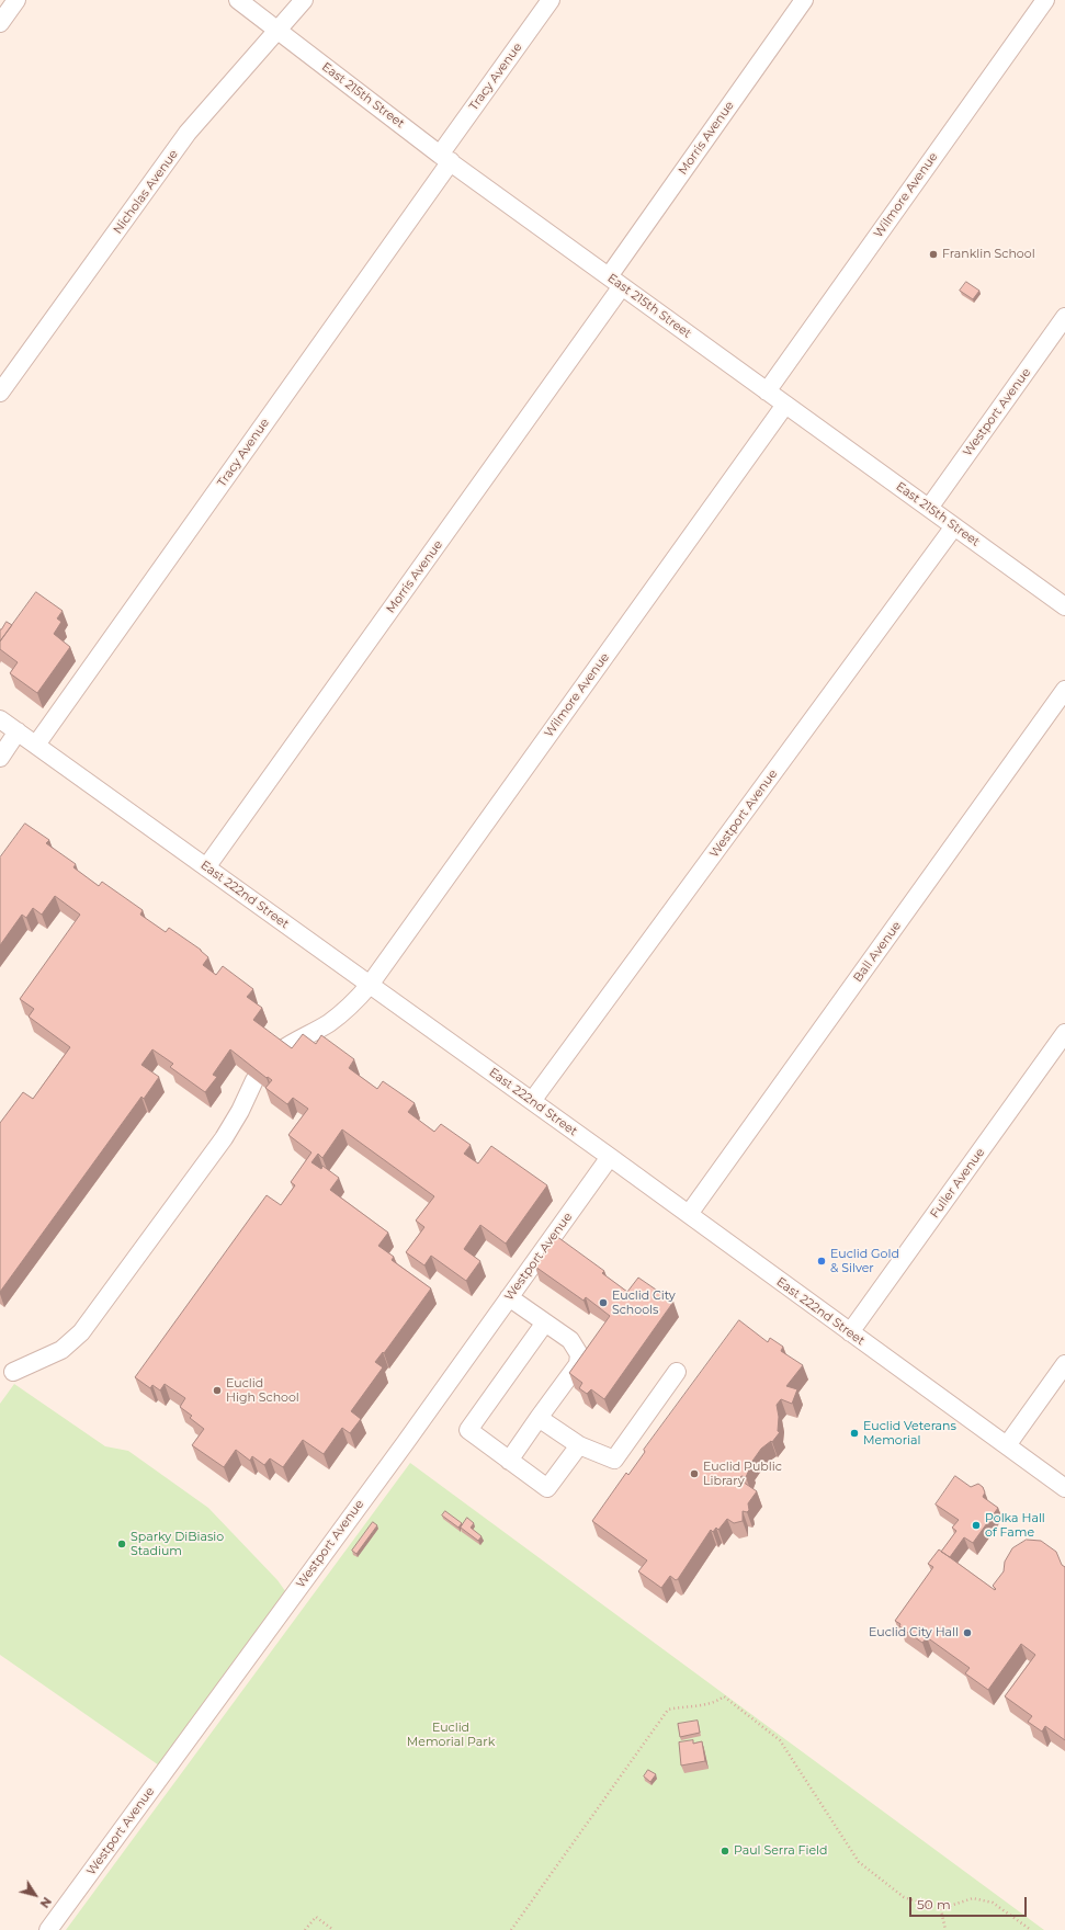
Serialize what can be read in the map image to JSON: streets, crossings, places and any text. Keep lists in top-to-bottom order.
{
  "streets": {
    "street": [
      "Tracy Avenue",
      "East 215th Street",
      "Morris Avenue",
      "Nicholas Avenue",
      "Wilmore Avenue",
      "Westport Avenue",
      "East 222nd Street",
      "Ball Avenue",
      "Fuller Avenue"
    ]
  },
  "crossings": [
    ["Tracy Avenue", "East 215th Street"],
    ["Tracy Avenue", "East 222nd Street"],
    ["East 215th Street", "Morris Avenue"],
    ["East 215th Street", "Nicholas Avenue"],
    ["East 215th Street", "Wilmore Avenue"],
    ["East 215th Street", "Westport Avenue"],
    ["Morris Avenue", "East 222nd Street"],
    ["Wilmore Avenue", "East 222nd Street"],
    ["Westport Avenue", "East 222nd Street"],
    ["East 222nd Street", "Ball Avenue"],
    ["East 222nd Street", "Fuller Avenue"]
  ],
  "parks": ["Euclid Memorial Park"],
  "places": [
    "Franklin School",
    "Euclid Gold & Silver",
    "Euclid City Schools",
    "Euclid High School",
    "Euclid Veterans Memorial",
    "Euclid Public Library",
    "Polka Hall of Fame",
    "Sparky DiBiasio Stadium",
    "Euclid City Hall",
    "Paul Serra Field"
  ],
  "scale_bar": "50 m",
  "north": "bottom right"
}
